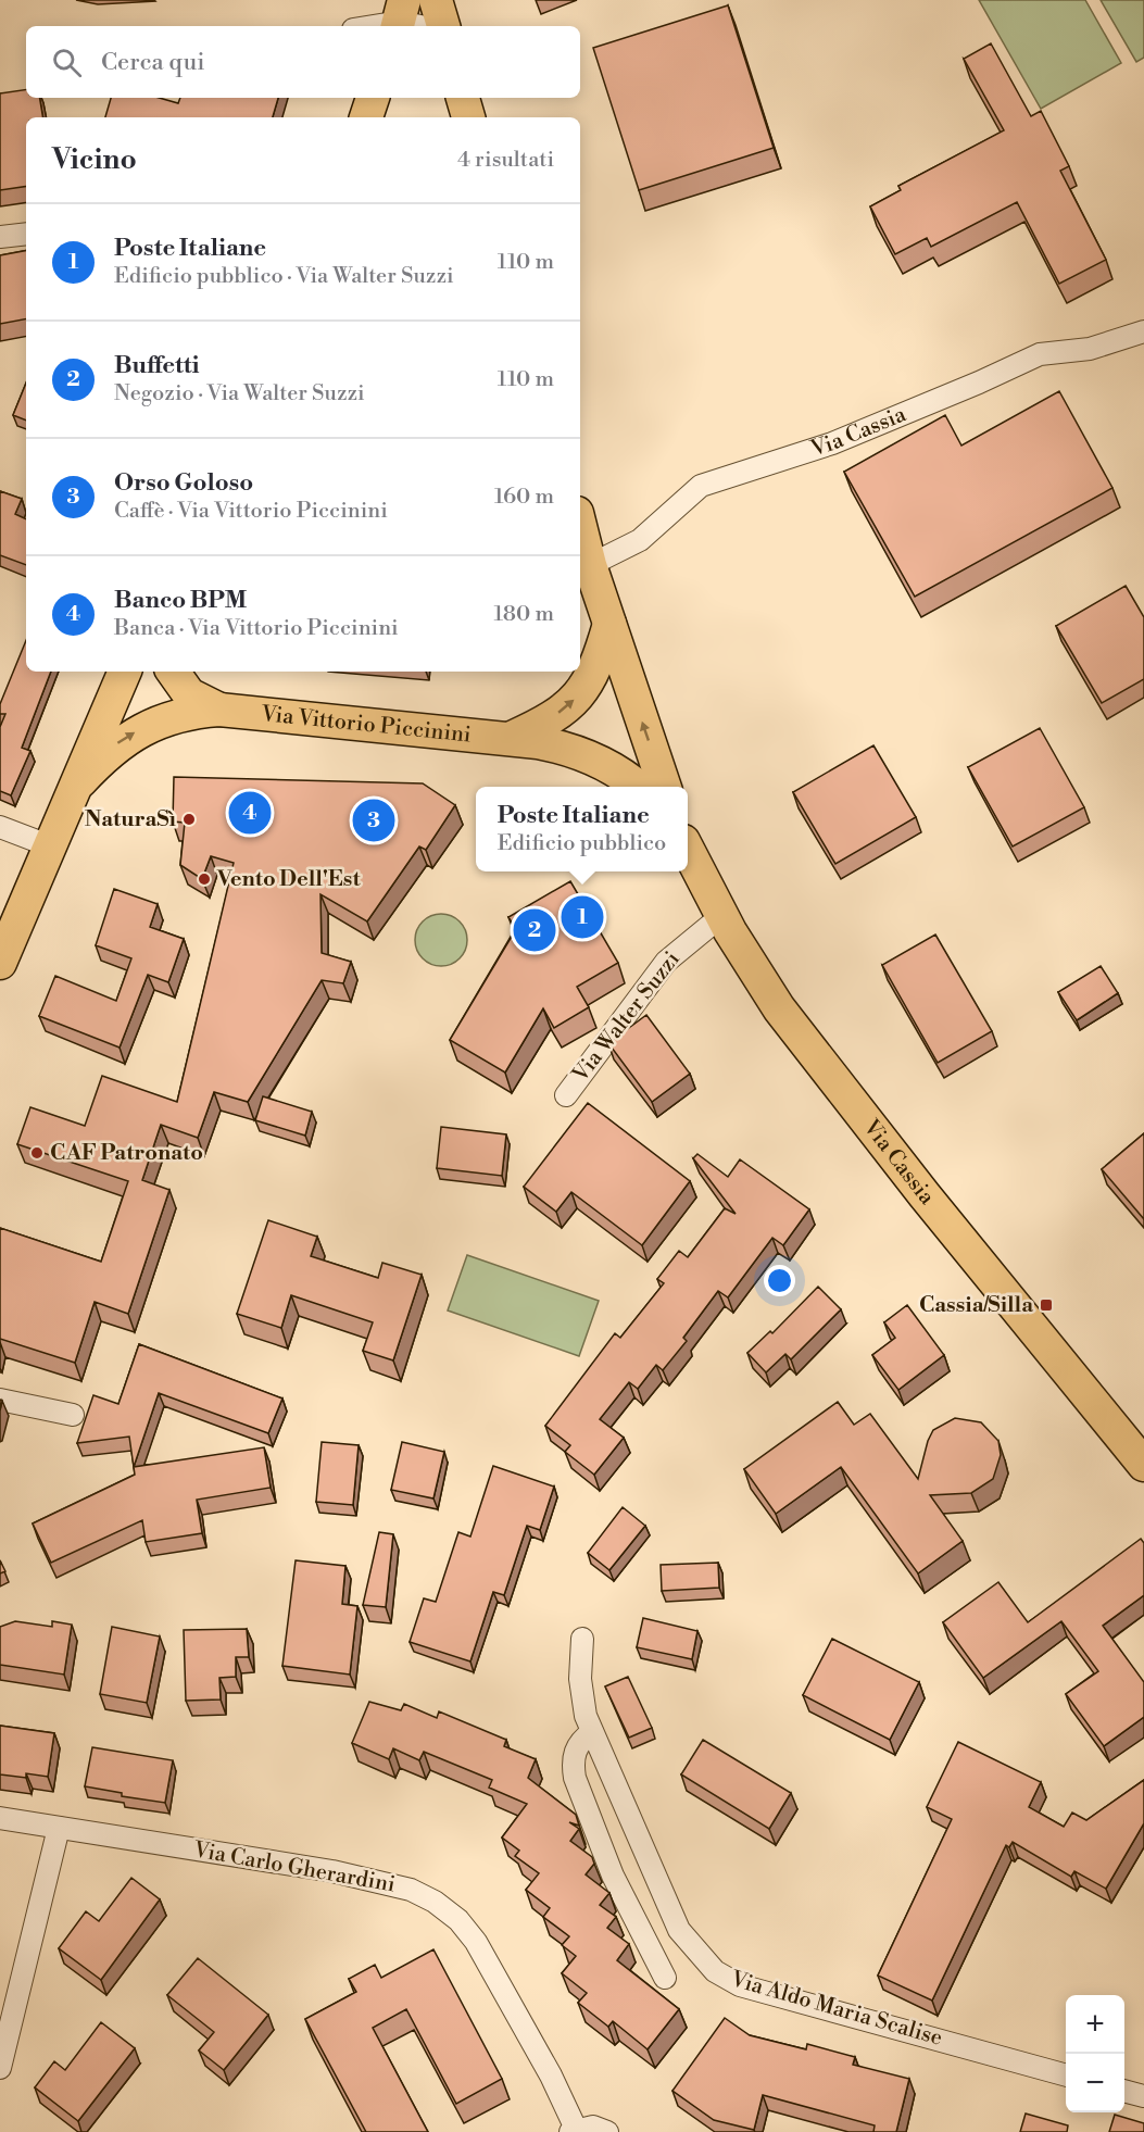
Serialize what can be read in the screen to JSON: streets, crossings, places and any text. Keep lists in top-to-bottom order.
{
  "streets": {
    "main road": ["Via Cassia", "Via Vittorio Piccinini"],
    "street": ["Via Walter Suzzi", "Via Carlo Gherardini", "Via Aldo Maria Scalise"]
  },
  "crossings": [
    ["Via Cassia", "Via Walter Suzzi"]
  ],
  "places": {
    "other": ["NaturaSì", "Vento Dell'Est", "CAF Patronato"],
    "transit": ["Cassia/Silla"]
  },
  "page": {
    "search": "Cerca qui",
    "heading": ["Vicino", "4 risultati"],
    "list": [
      {
        "mark": "1",
        "name": "Poste Italiane",
        "note": "Edificio pubblico · Via Walter Suzzi",
        "value": "110 m"
      },
      {
        "mark": "2",
        "name": "Buffetti",
        "note": "Negozio · Via Walter Suzzi",
        "value": "110 m"
      },
      {
        "mark": "3",
        "name": "Orso Goloso",
        "note": "Caffè · Via Vittorio Piccinini",
        "value": "160 m"
      },
      {
        "mark": "4",
        "name": "Banco BPM",
        "note": "Banca · Via Vittorio Piccinini",
        "value": "180 m"
      }
    ],
    "popup": ["Poste Italiane", "Edificio pubblico"],
    "pins": [
      "4",
      "3",
      "1",
      "2"
    ],
    "map_buttons": ["+", "−"]
  }
}
